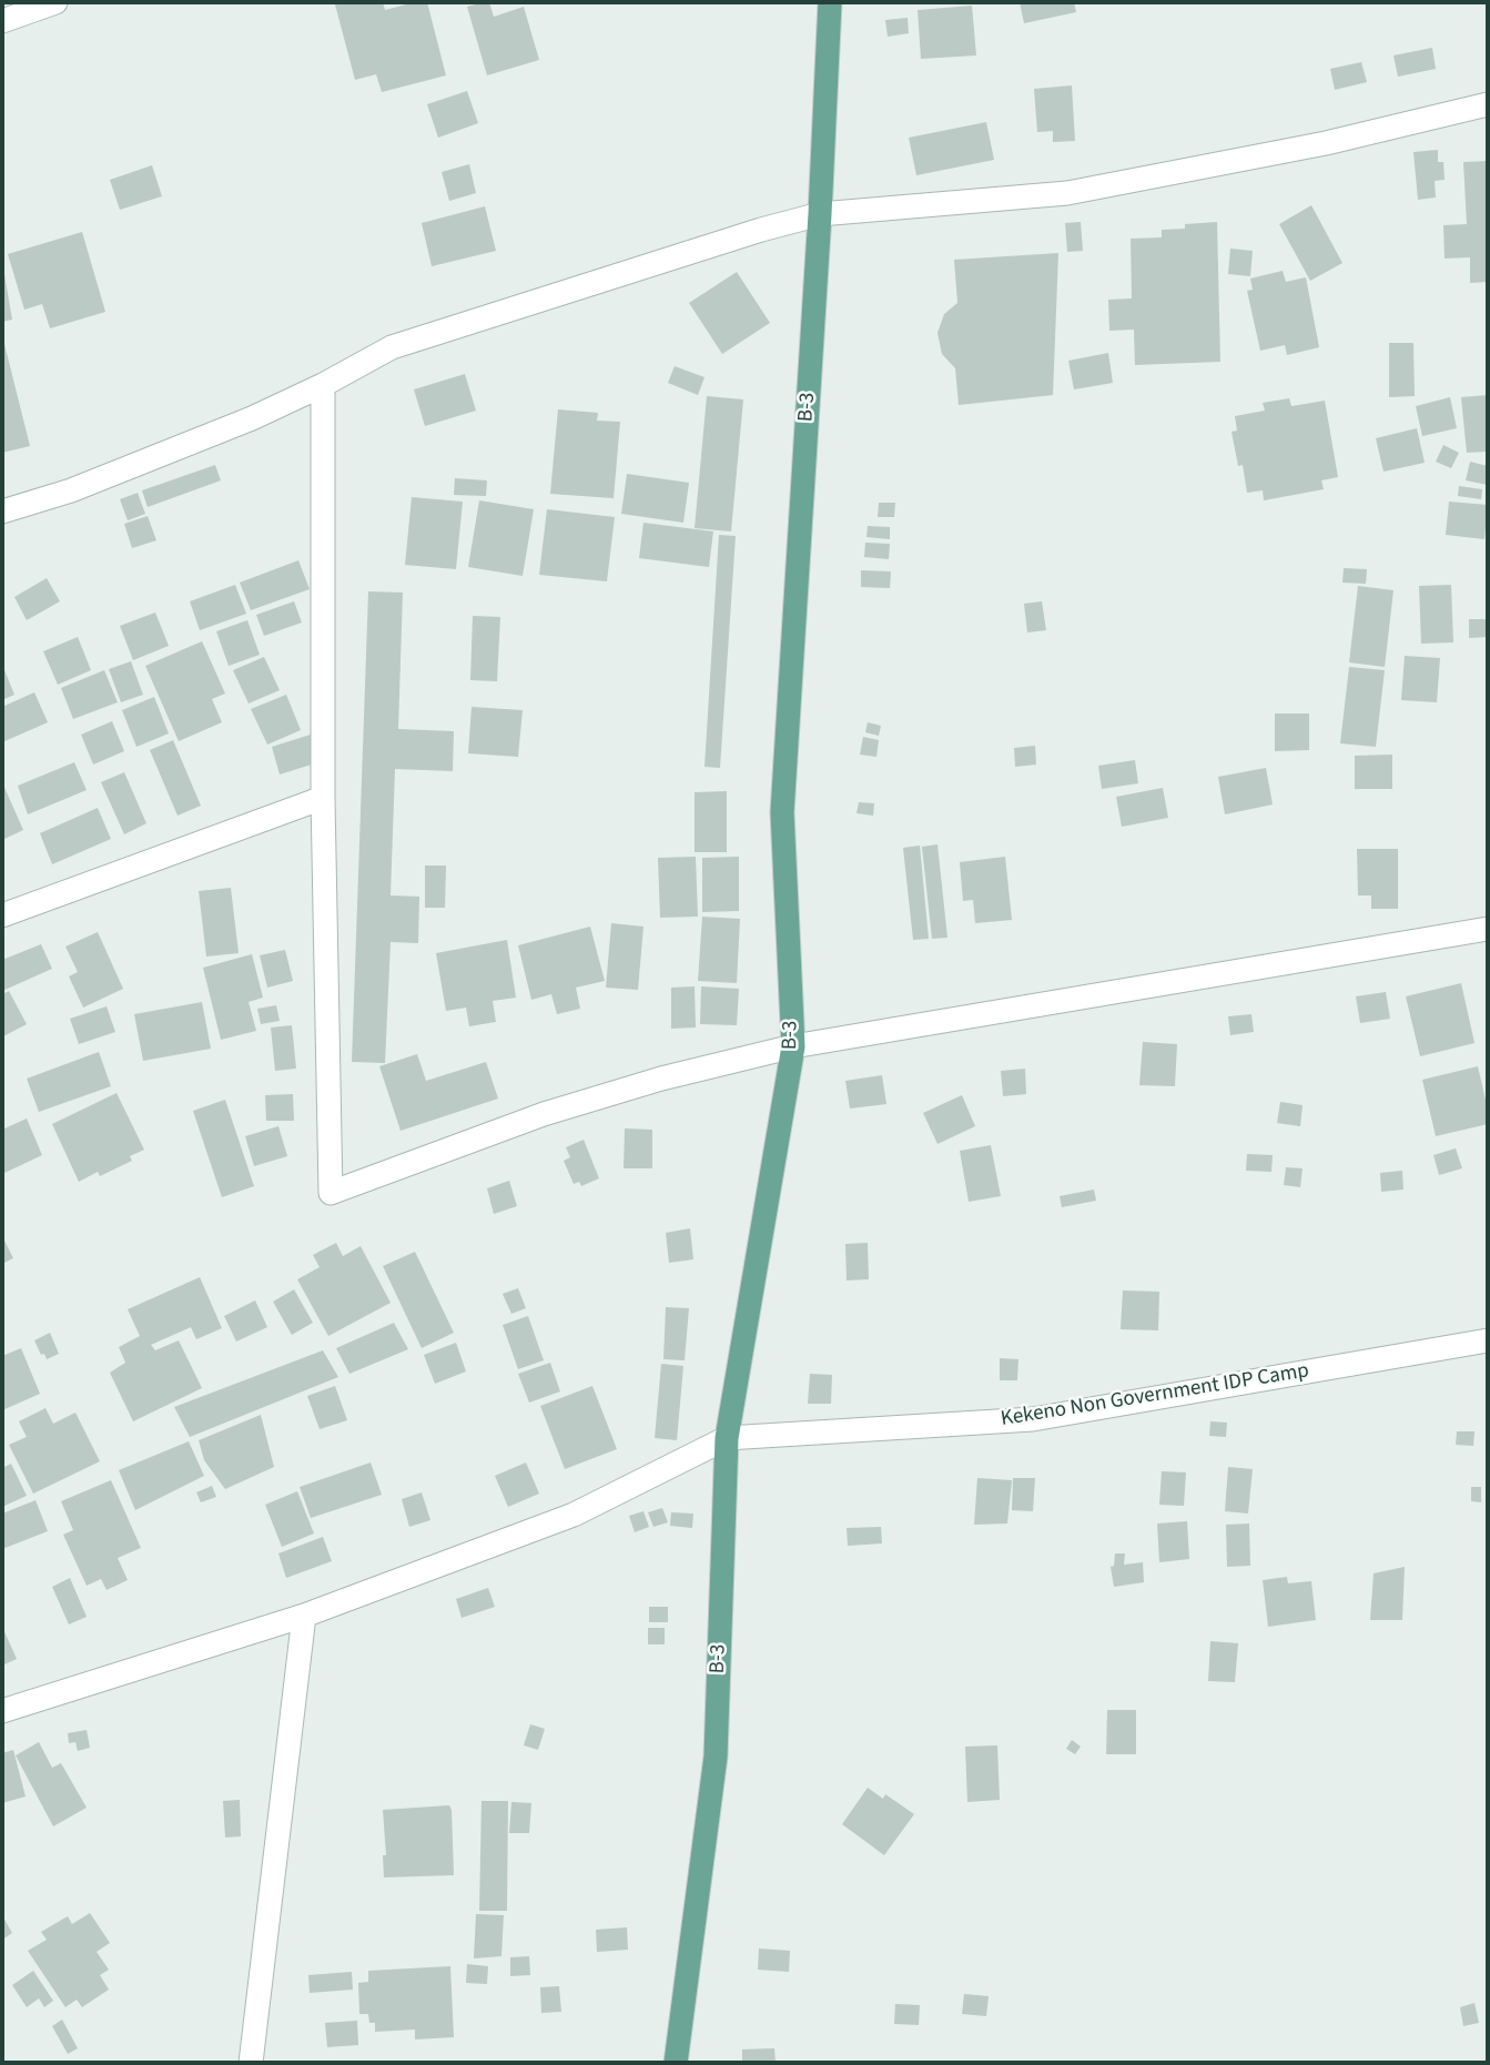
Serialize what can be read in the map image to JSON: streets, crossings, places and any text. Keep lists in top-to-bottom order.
{
  "streets": {
    "main road": ["B-3"],
    "street": ["Kekeno Non Government IDP Camp"]
  },
  "crossings": [
    ["B-3", "Kekeno Non Government IDP Camp"]
  ]
}
